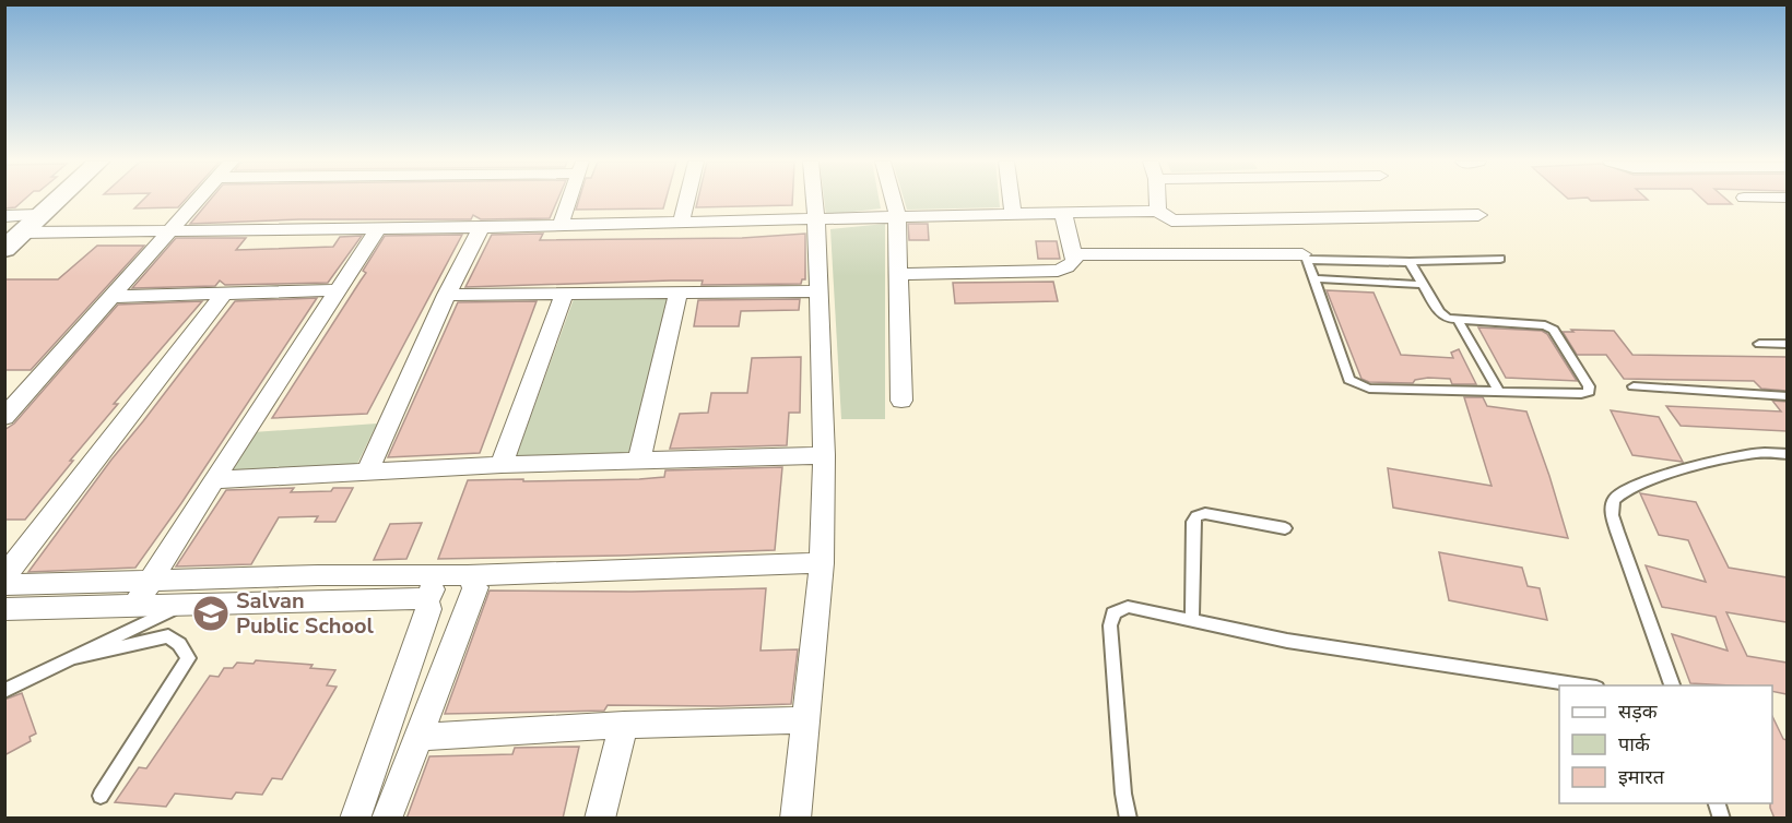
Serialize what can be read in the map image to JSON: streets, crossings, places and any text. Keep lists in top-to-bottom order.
{
  "places": {
    "school or university": ["Salvan Public School"]
  },
  "legend": ["सड़क", "पार्क", "इमारत"]
}
